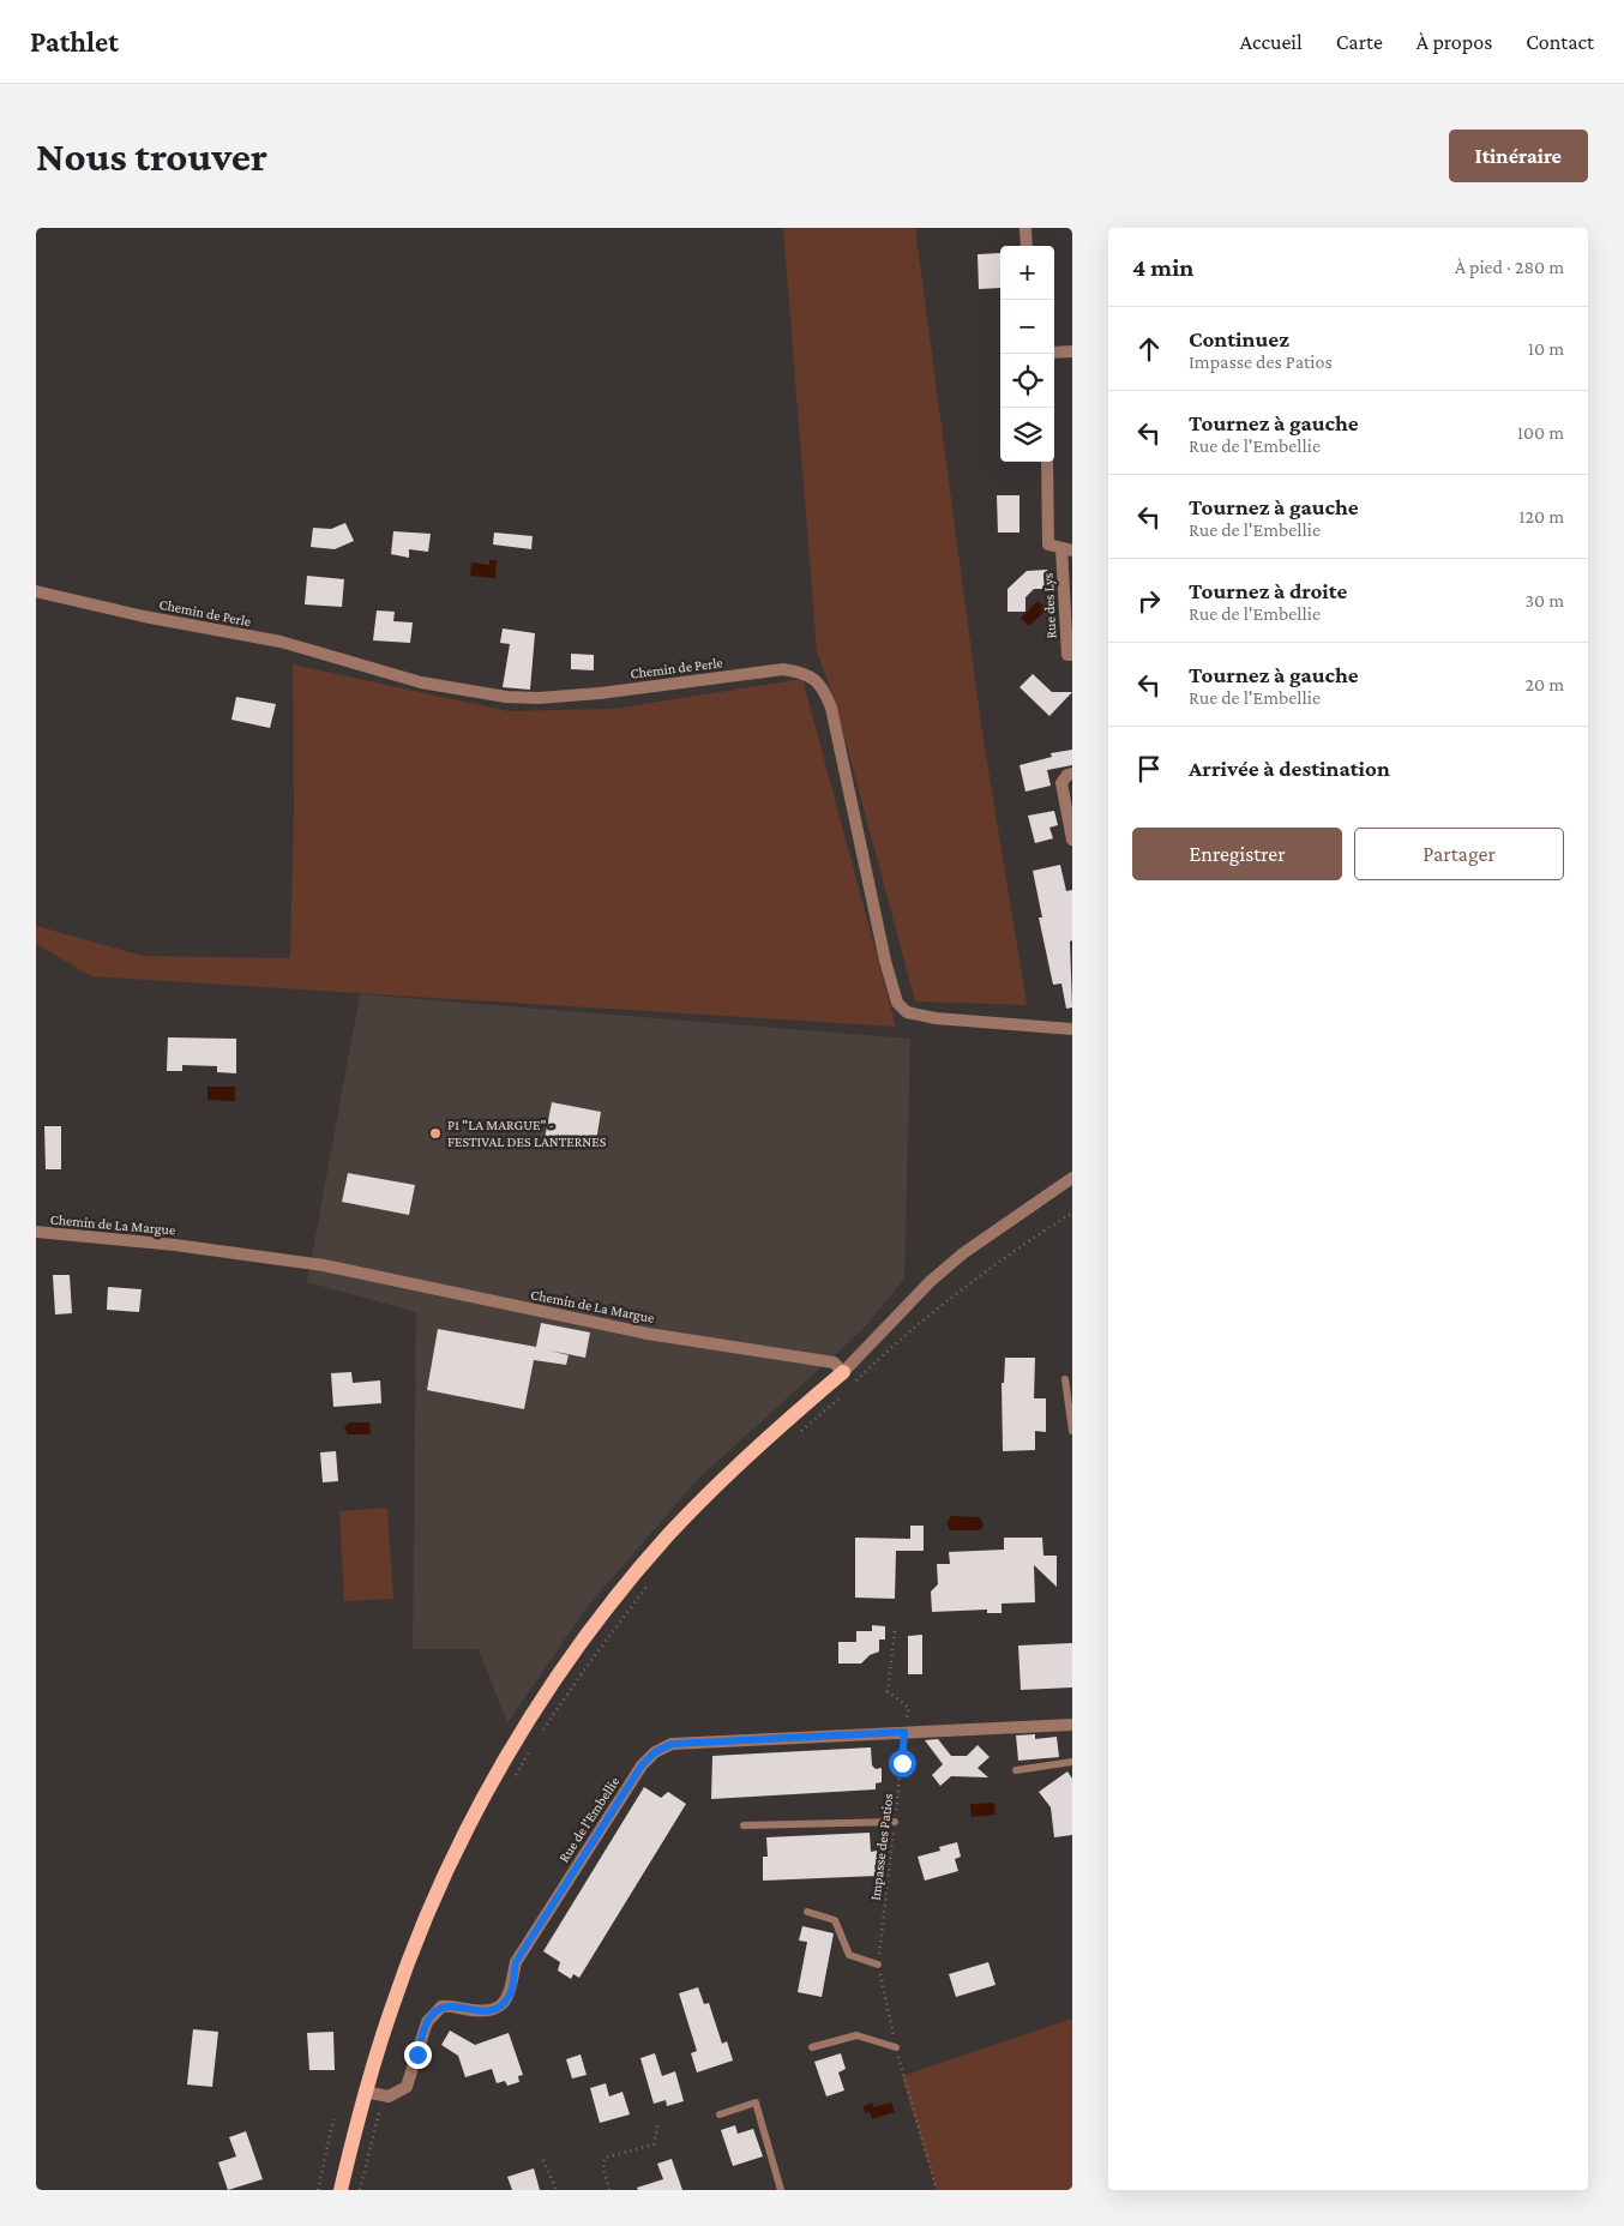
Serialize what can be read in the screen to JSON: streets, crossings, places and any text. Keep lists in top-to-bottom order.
{
  "streets": {
    "street": [
      "Rue des Lys",
      "Chemin de Perle",
      "Chemin de La Margue",
      "Rue de l'Embellie"
    ],
    "path": ["Impasse des Patios"]
  },
  "crossings": [
    ["Rue de l'Embellie", "Impasse des Patios"]
  ],
  "places": ["P1 \"LA MARGUE\" - FESTIVAL DES LANTERNES"],
  "page": {
    "header": "Pathlet",
    "nav": [
      "Accueil",
      "Carte",
      "À propos",
      "Contact"
    ],
    "buttons": [
      "Itinéraire",
      ["Enregistrer", "Partager"]
    ],
    "title": "Nous trouver",
    "heading": ["4 min", "À pied · 280 m"],
    "map_buttons": ["+", "−"],
    "list": [
      ["Continuez", "Impasse des Patios", "10 m"],
      ["Tournez à gauche", "Rue de l'Embellie", "100 m"],
      ["Tournez à gauche", "Rue de l'Embellie", "120 m"],
      ["Tournez à droite", "Rue de l'Embellie", "30 m"],
      ["Tournez à gauche", "Rue de l'Embellie", "20 m"],
      "Arrivée à destination"
    ]
  }
}
